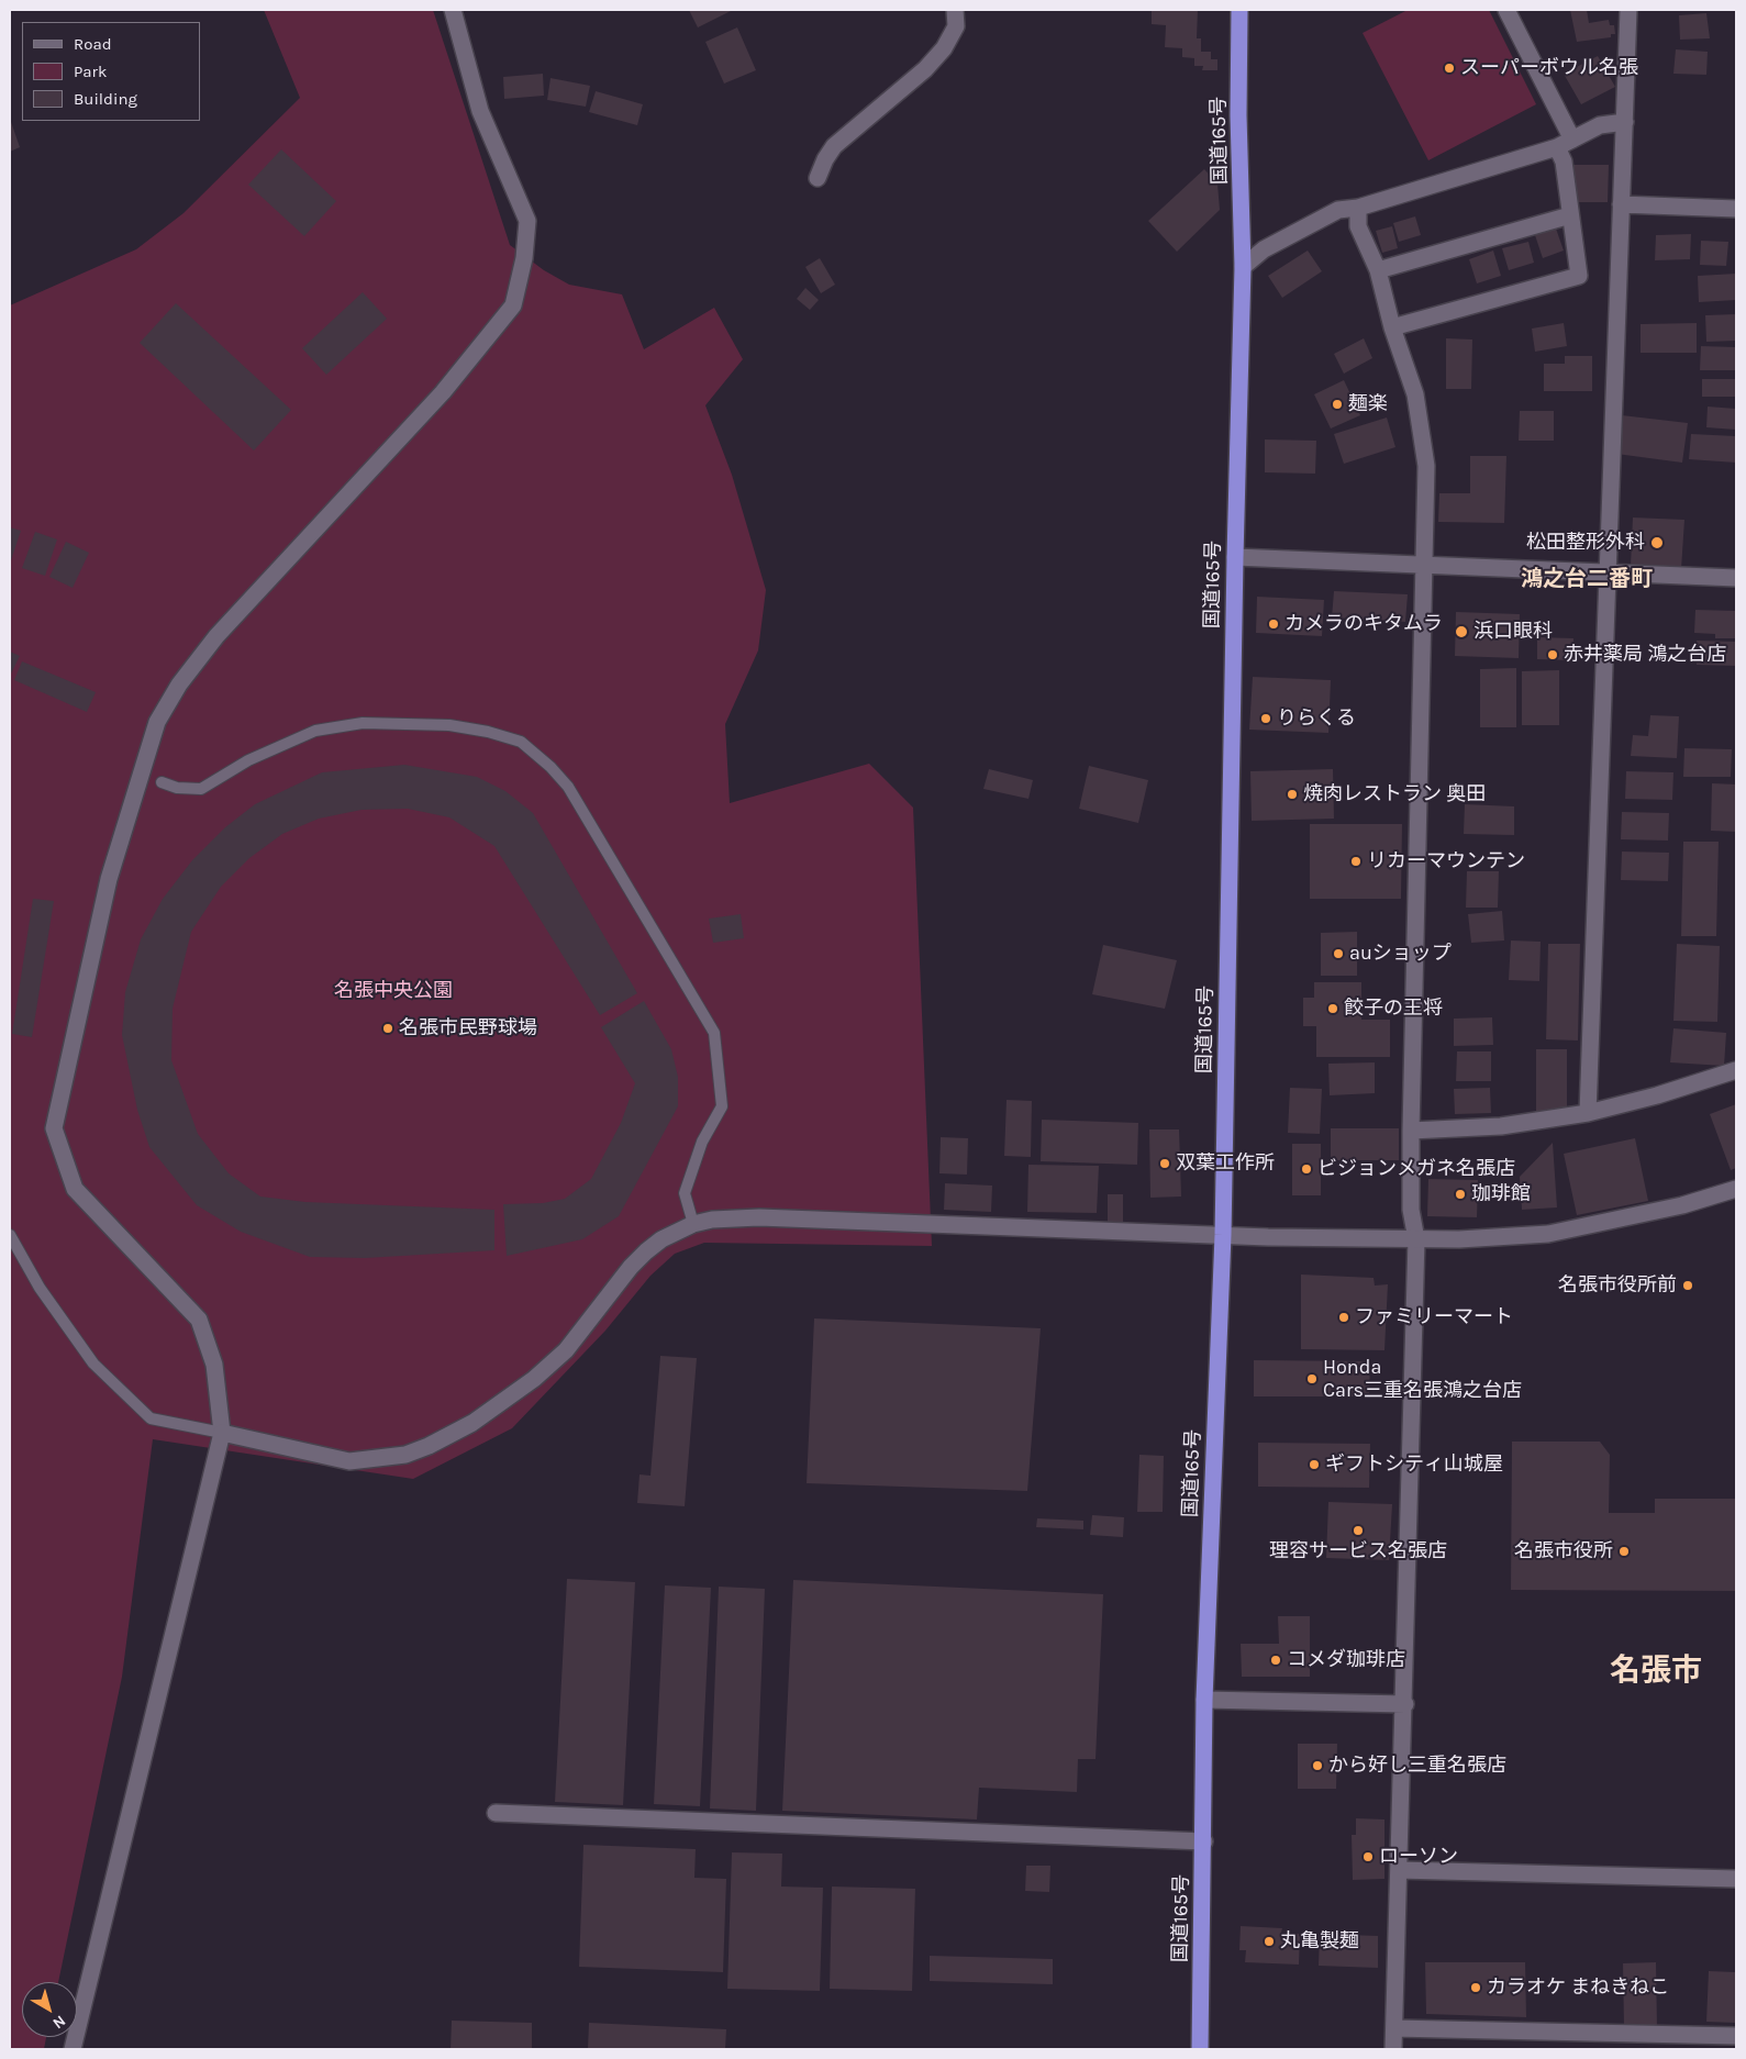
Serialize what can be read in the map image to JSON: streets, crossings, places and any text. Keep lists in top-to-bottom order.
{
  "streets": {
    "highway": ["国道165号"]
  },
  "districts": ["鴻之台二番町", "名張市"],
  "parks": ["名張中央公園"],
  "places": [
    "スーパーボウル名張",
    "麺楽",
    "松田整形外科",
    "カメラのキタムラ",
    "浜口眼科",
    "赤井薬局 鴻之台店",
    "りらくる",
    "焼肉レストラン 奥田",
    "リカーマウンテン",
    "auショップ",
    "餃子の王将",
    "名張市民野球場",
    "双葉工作所",
    "ビジョンメガネ名張店",
    "珈琲館",
    "名張市役所前",
    "ファミリーマート",
    "Honda Cars三重名張鴻之台店",
    "ギフトシティ山城屋",
    "理容サービス名張店",
    "名張市役所",
    "コメダ珈琲店",
    "から好し三重名張店",
    "ローソン",
    "丸亀製麺",
    "カラオケ まねきねこ"
  ],
  "legend": ["Road", "Park", "Building"],
  "north": "bottom right"
}
